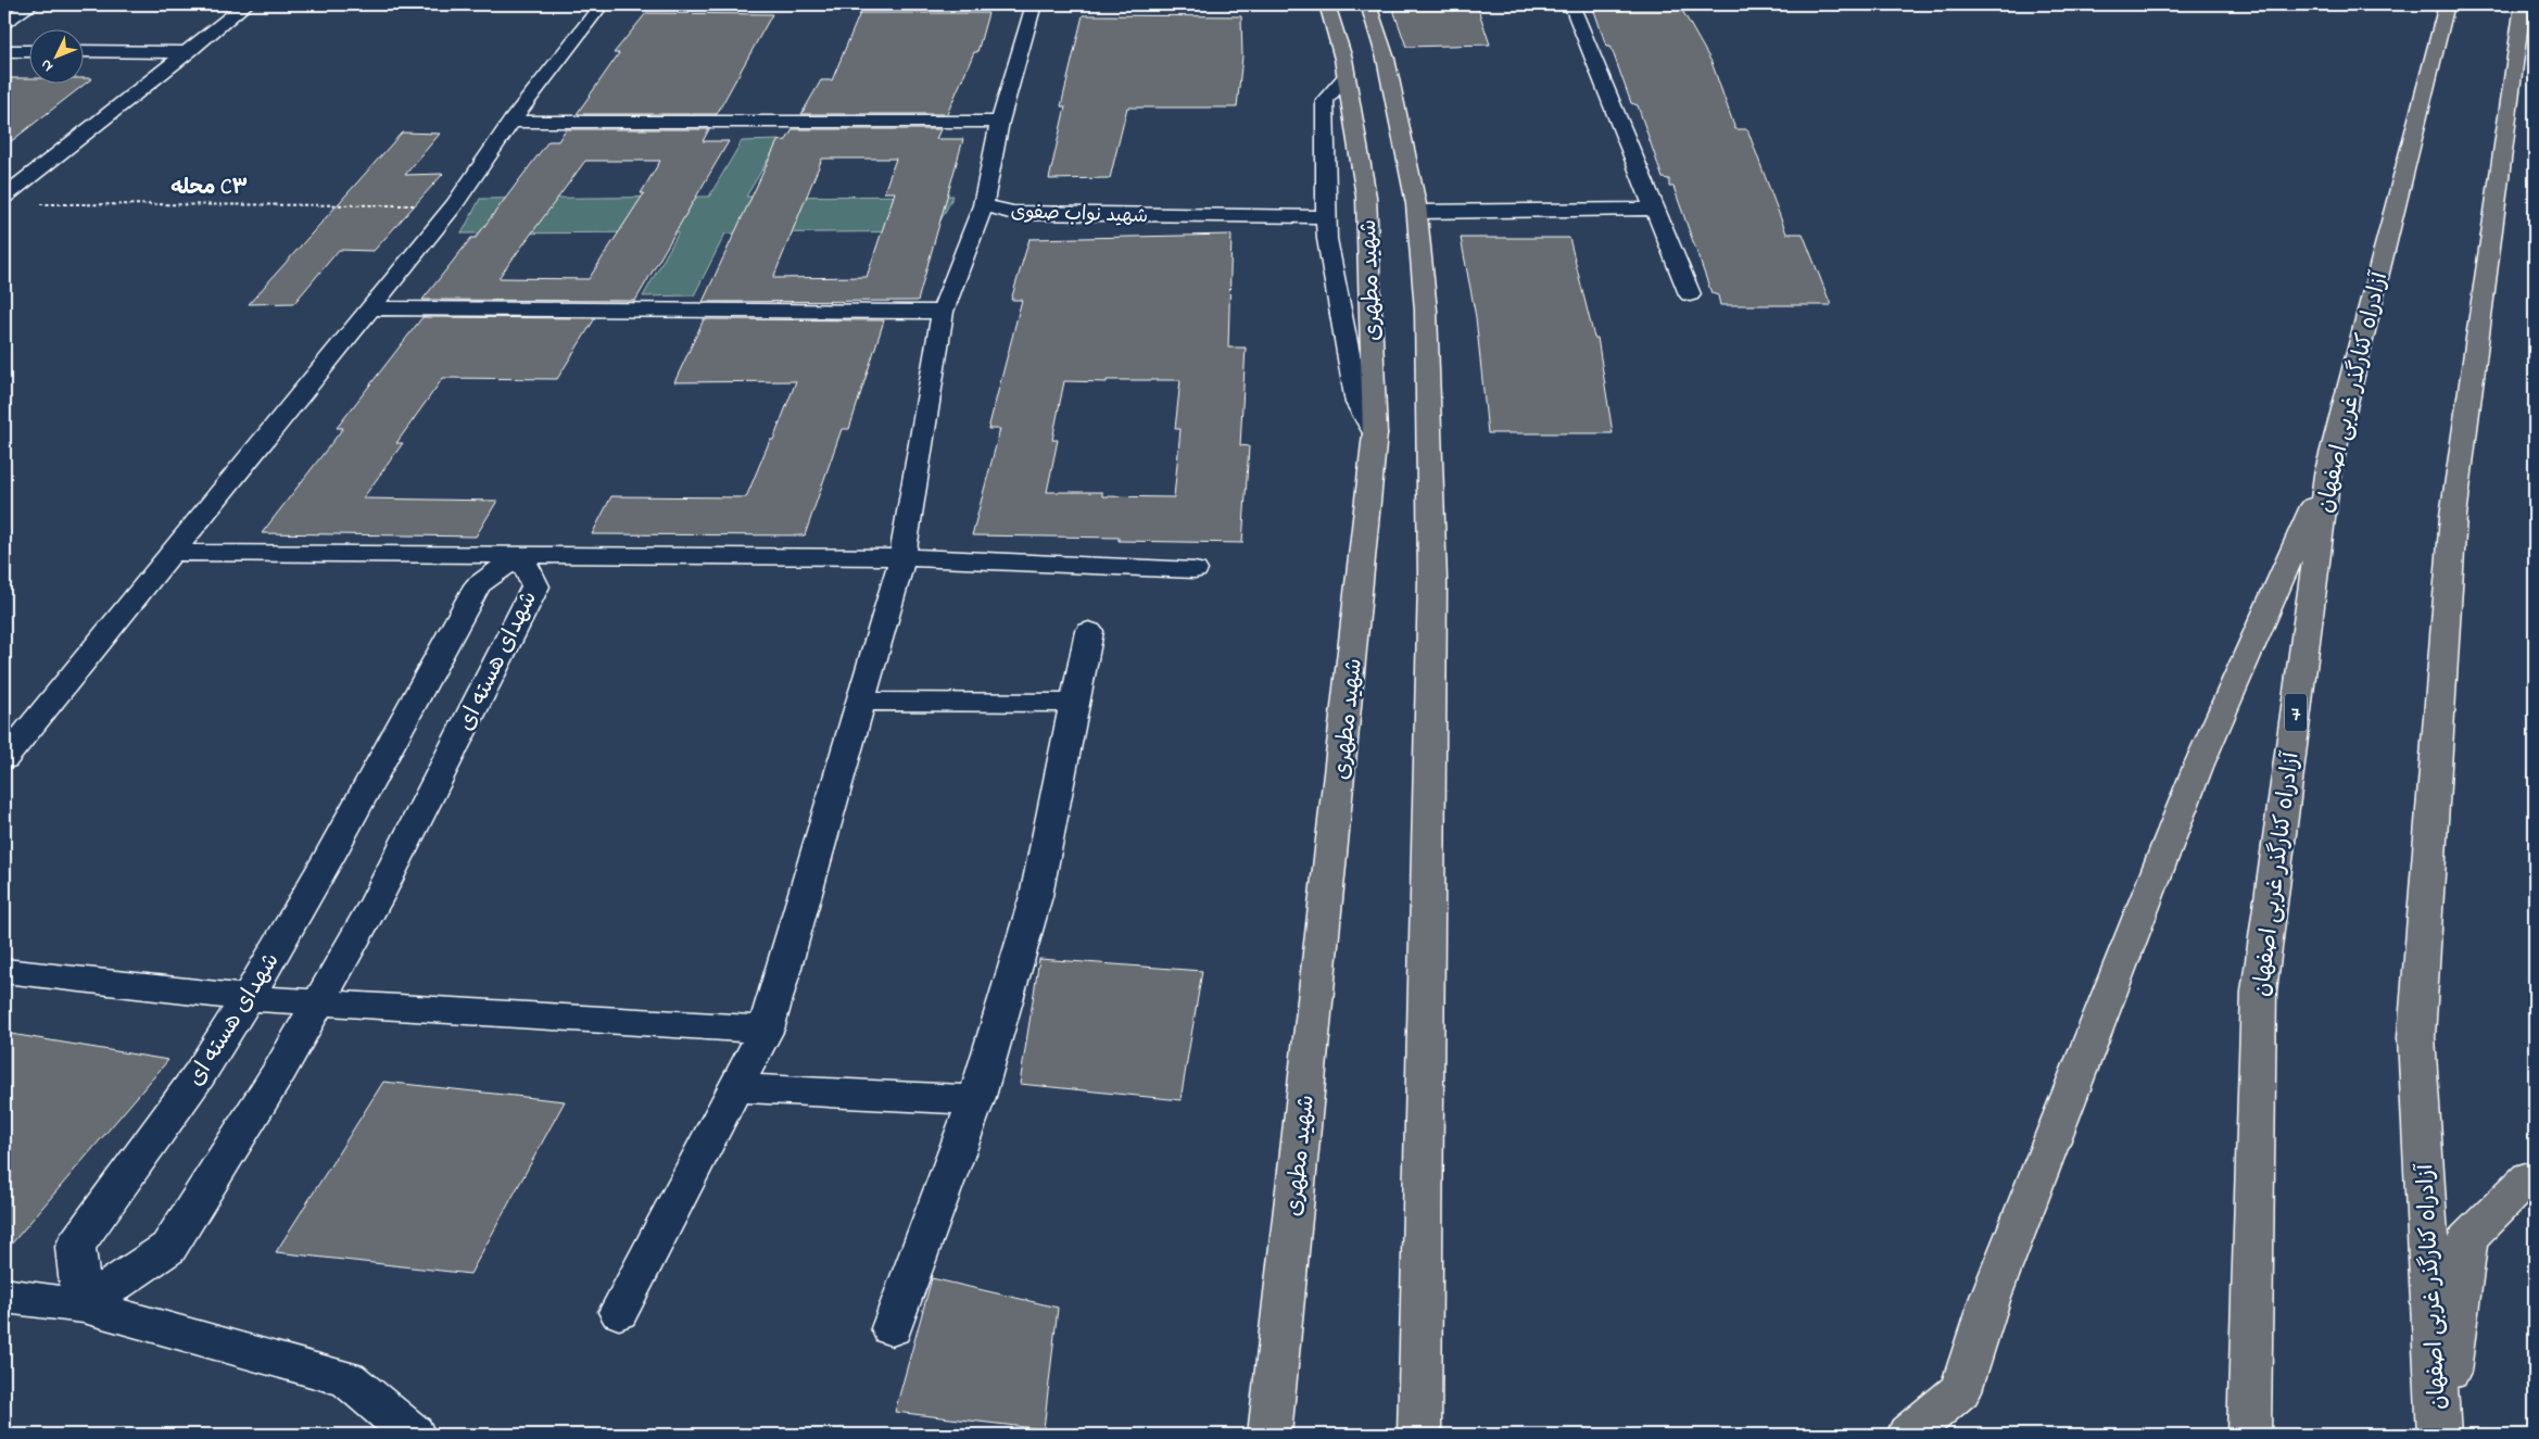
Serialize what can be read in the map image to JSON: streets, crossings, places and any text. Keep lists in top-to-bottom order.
{
  "streets": {
    "main road": ["شهید مطهری", "آزادراه کنارگذر غربی اصفهان", "7"],
    "street": ["شهید نواب صفوی", "شهدای هسته ای"]
  },
  "districts": ["محله C۳"],
  "north": "bottom left"
}
